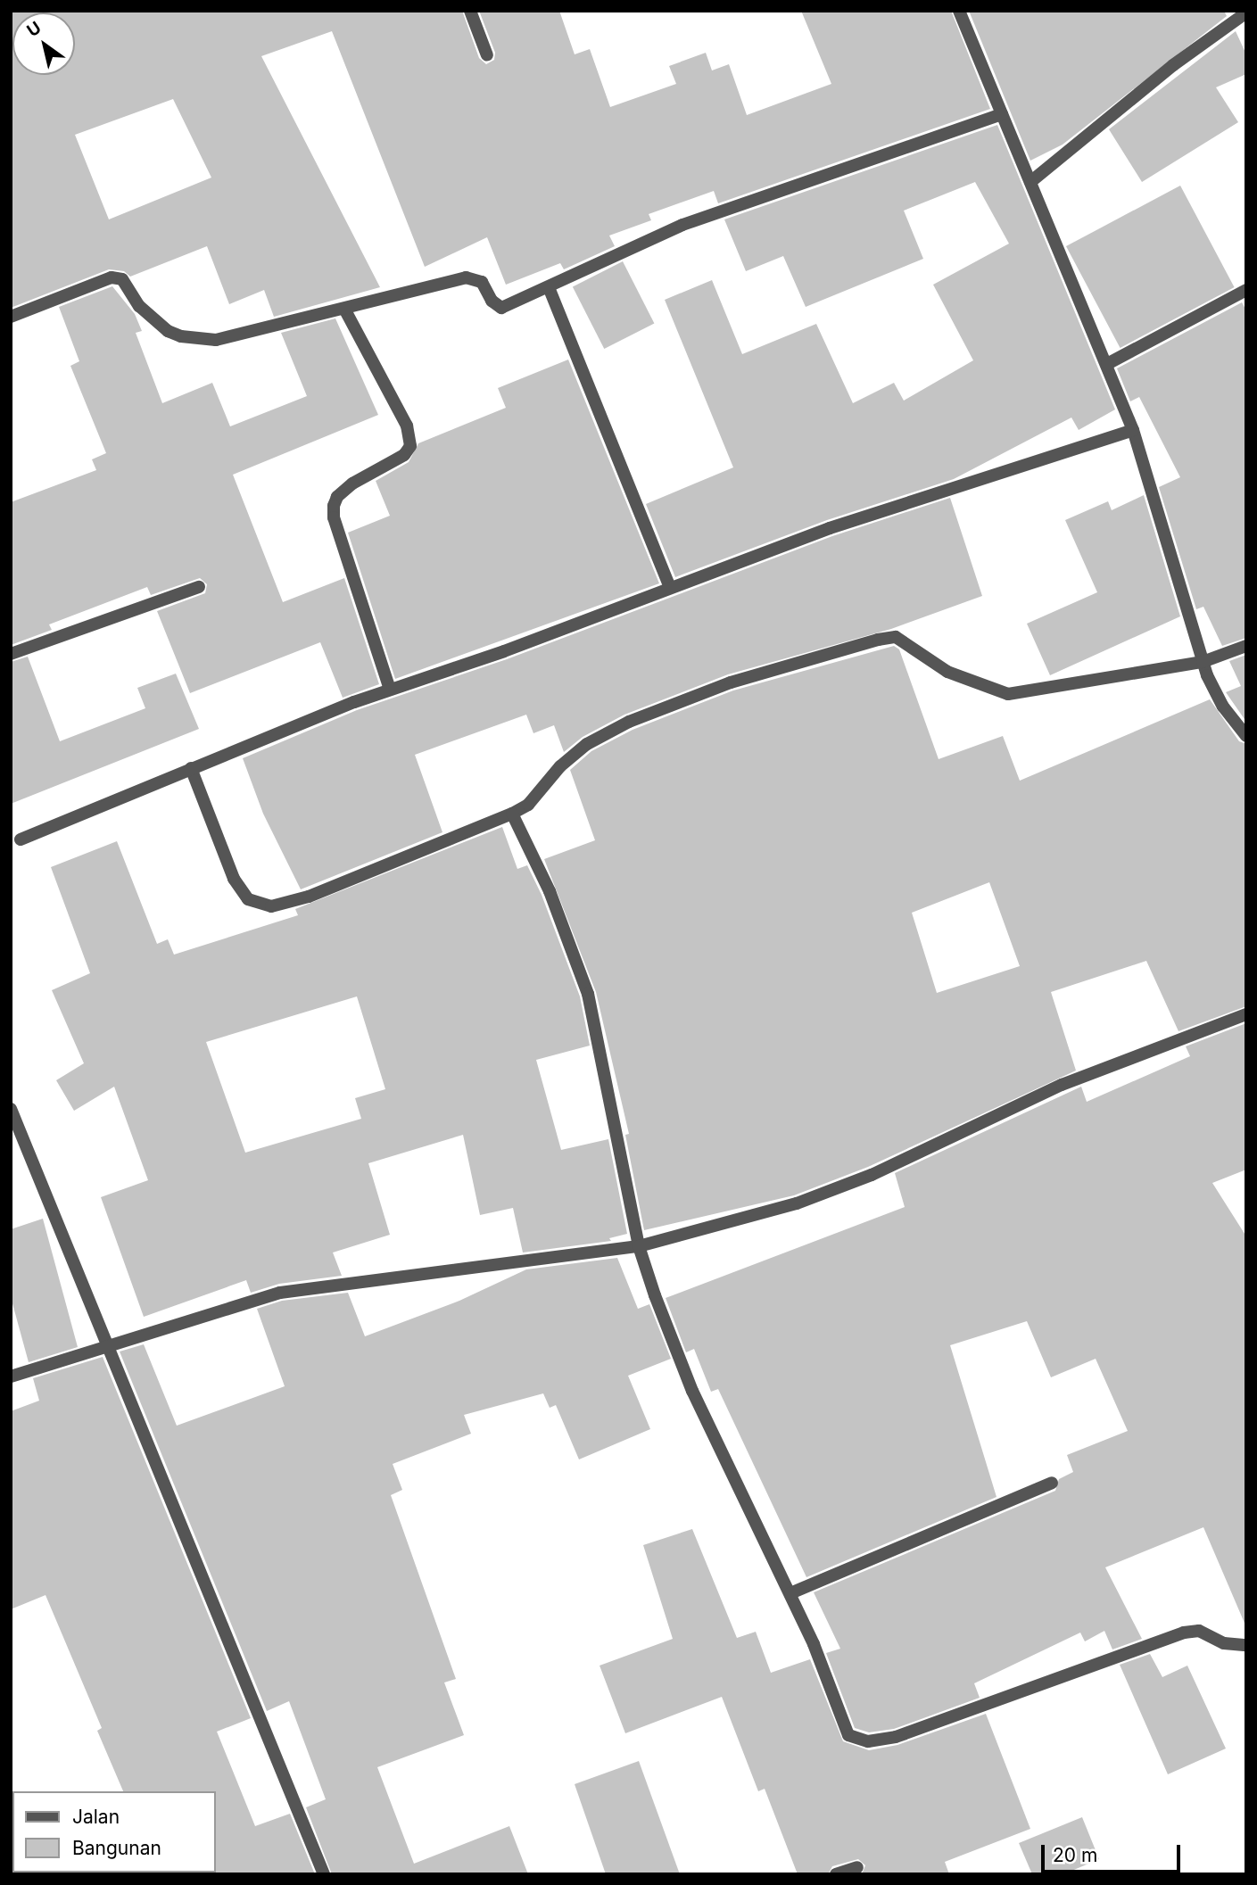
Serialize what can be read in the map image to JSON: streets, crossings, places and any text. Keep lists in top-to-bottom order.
{
  "legend": ["Jalan", "Bangunan"],
  "scale_bar": "20 m",
  "north": "top left"
}
